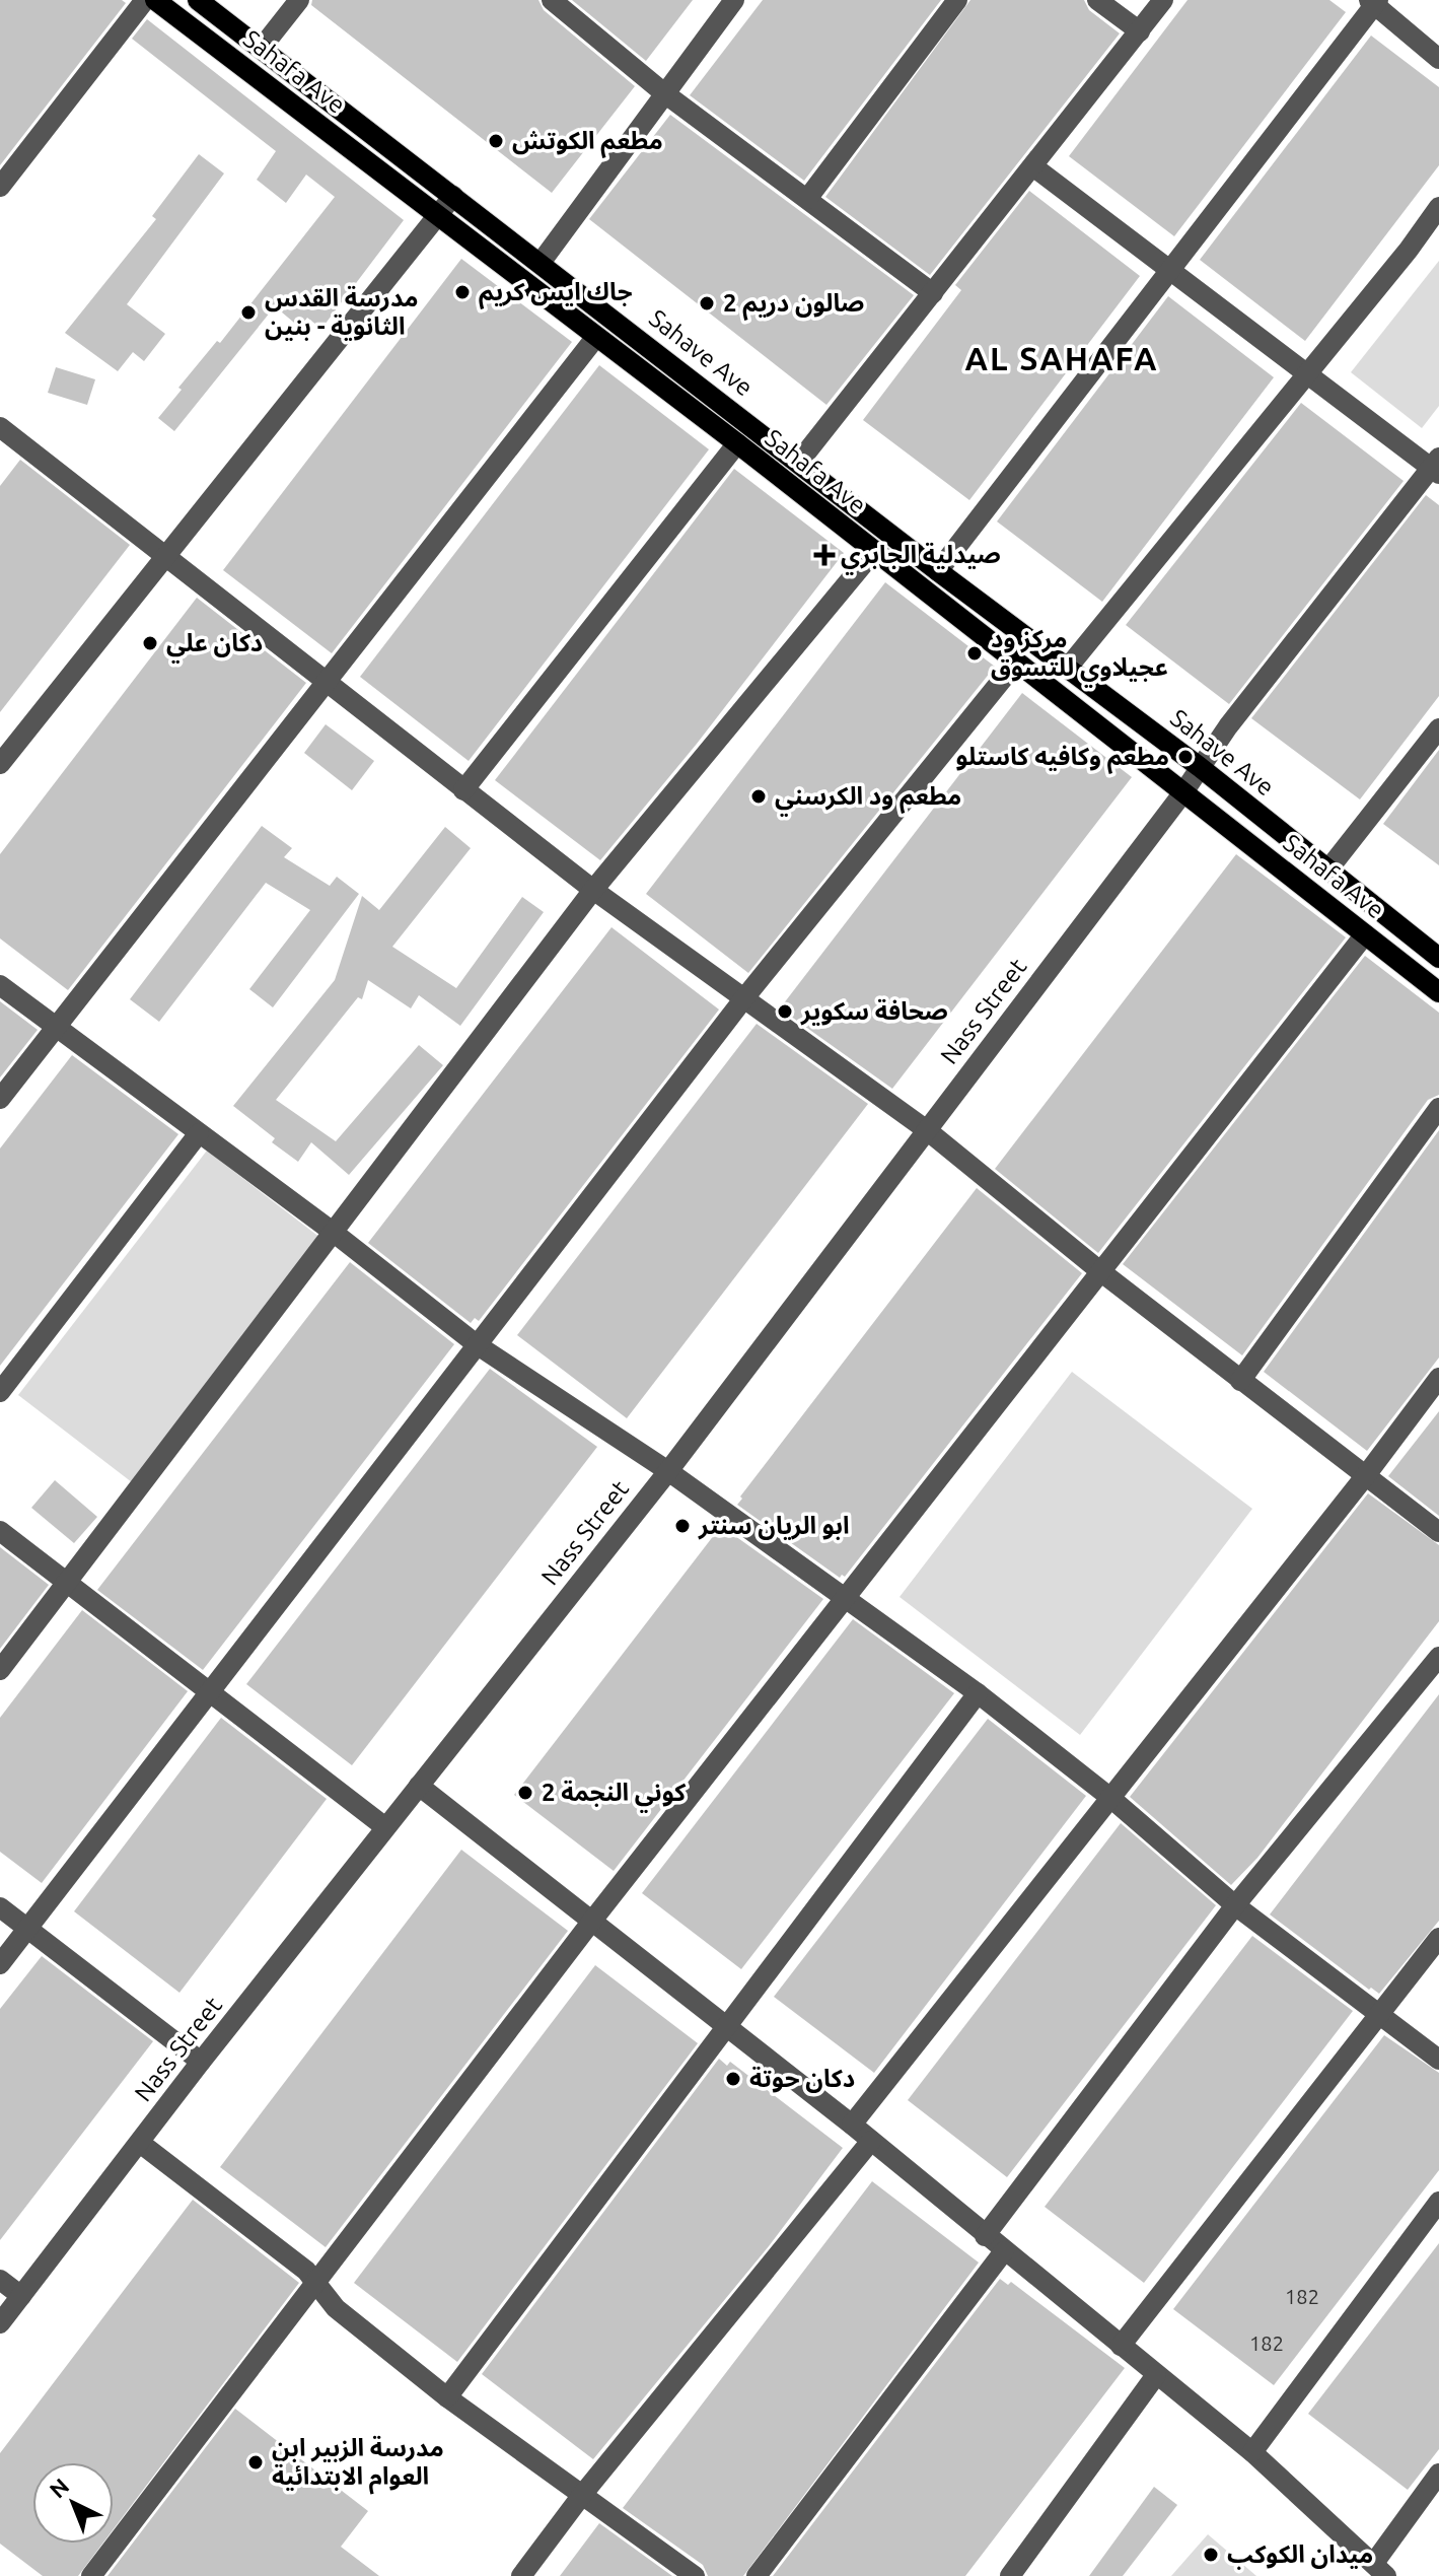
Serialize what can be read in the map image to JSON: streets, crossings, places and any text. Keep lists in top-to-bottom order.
{
  "streets": {
    "main road": ["Sahafa Ave", "Sahave Ave"],
    "street": ["Nass Street"]
  },
  "crossings": [
    ["Sahafa Ave", "Nass Street"],
    ["Sahave Ave", "Nass Street"]
  ],
  "districts": ["AL SAHAFA"],
  "places": {
    "other": [
      "مطعم الكوتش",
      "جاك ايس كريم",
      "صالون دريم 2",
      "مدرسة القدس الثانوية - بنين",
      "دكان علي",
      "مركز ود عجيلاوي للتسوق",
      "مطعم وكافيه كاستلو",
      "مطعم ود الكرسني",
      "صحافة سكوير",
      "ابو الريان سنتر",
      "كوني النجمة 2",
      "دكان حوتة",
      "مدرسة الزبير ابن العوام الابتدائية",
      "ميدان الكوكب"
    ],
    "health": ["صيدلية الجابري"]
  },
  "house_numbers": ["182", "182"],
  "north": "top left"
}
